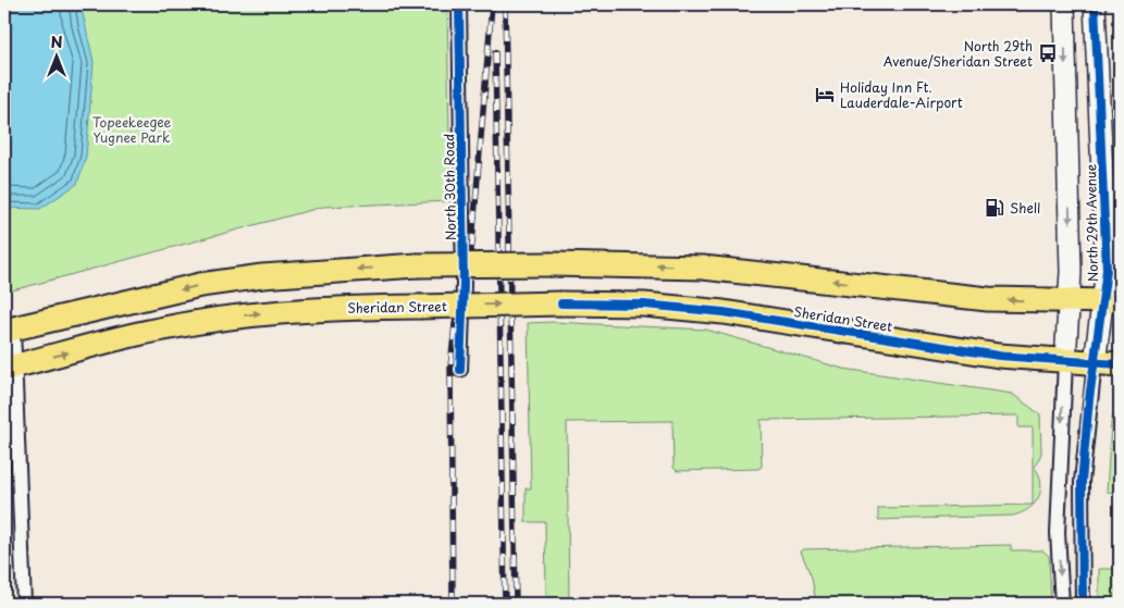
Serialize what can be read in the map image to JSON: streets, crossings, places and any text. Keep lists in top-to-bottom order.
{
  "streets": {
    "main road": ["Sheridan Street"],
    "street": ["North 30th Road", "North 29th Avenue"]
  },
  "crossings": [
    ["North 29th Avenue", "Sheridan Street"]
  ],
  "parks": ["Topeekeegee Yugnee Park"],
  "places": {
    "bus stop": ["North 29th Avenue/Sheridan Street"],
    "hotel": ["Holiday Inn Ft. Lauderdale-Airport"],
    "fuel station": ["Shell"]
  },
  "north": "top"
}
